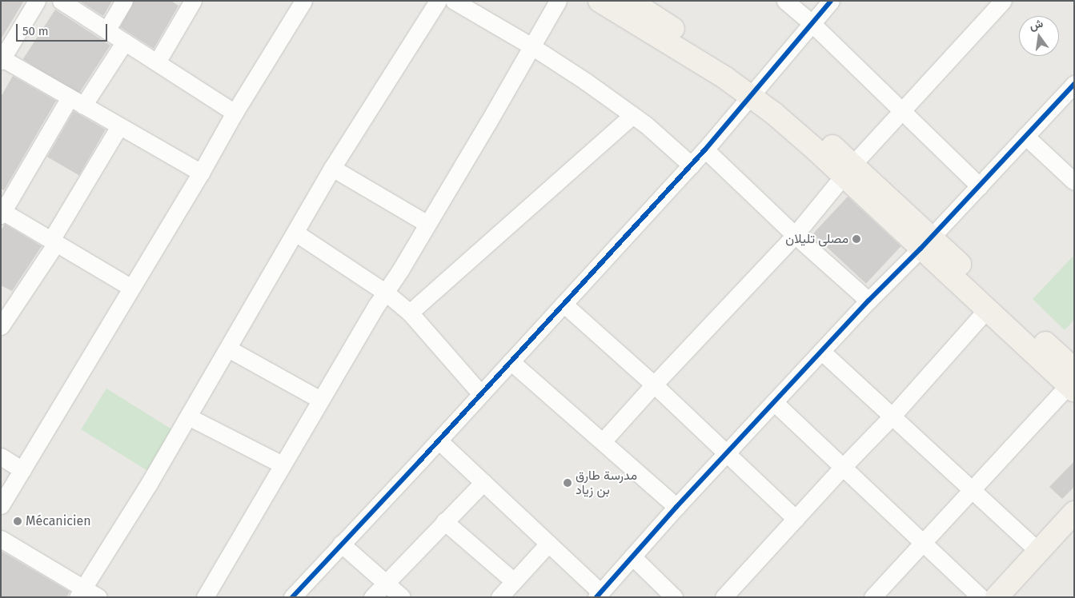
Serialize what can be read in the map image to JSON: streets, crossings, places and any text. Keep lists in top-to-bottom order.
{
  "places": ["مصلى تليلان", "مدرسة طارق بن زياد", "Mécanicien"],
  "scale_bar": "50 m",
  "north": "top"
}
